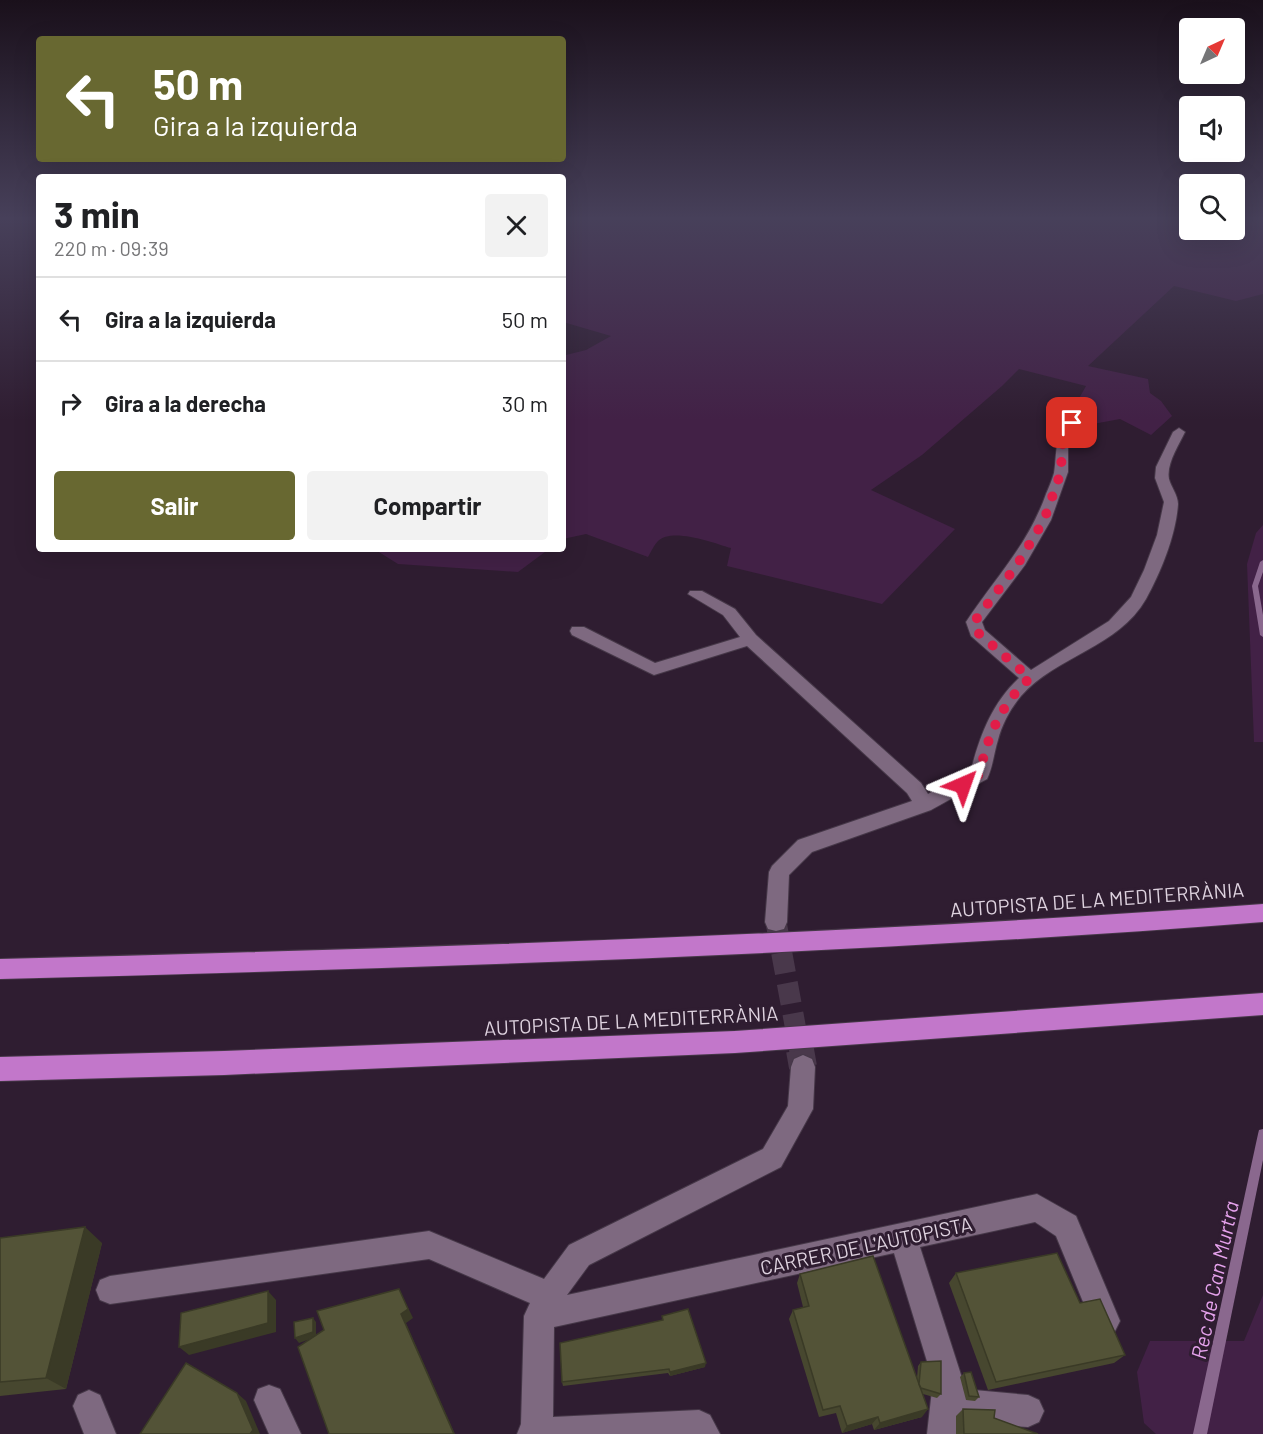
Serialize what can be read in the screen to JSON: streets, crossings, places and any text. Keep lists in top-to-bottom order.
{
  "streets": {
    "highway": ["AUTOPISTA DE LA MEDITERRÀNIA"],
    "street": ["CARRER DE L'AUTOPISTA"]
  },
  "water": ["Rec de Can Murtra"],
  "north": "top right",
  "page": {
    "turn": ["50 m", "Gira a la izquierda"],
    "heading": ["3 min", "220 m · 09:39"],
    "list": [
      {
        "name": "Gira a la izquierda",
        "value": "50 m"
      },
      {
        "name": "Gira a la derecha",
        "value": "30 m"
      }
    ],
    "buttons": ["Salir", "Compartir"]
  }
}
